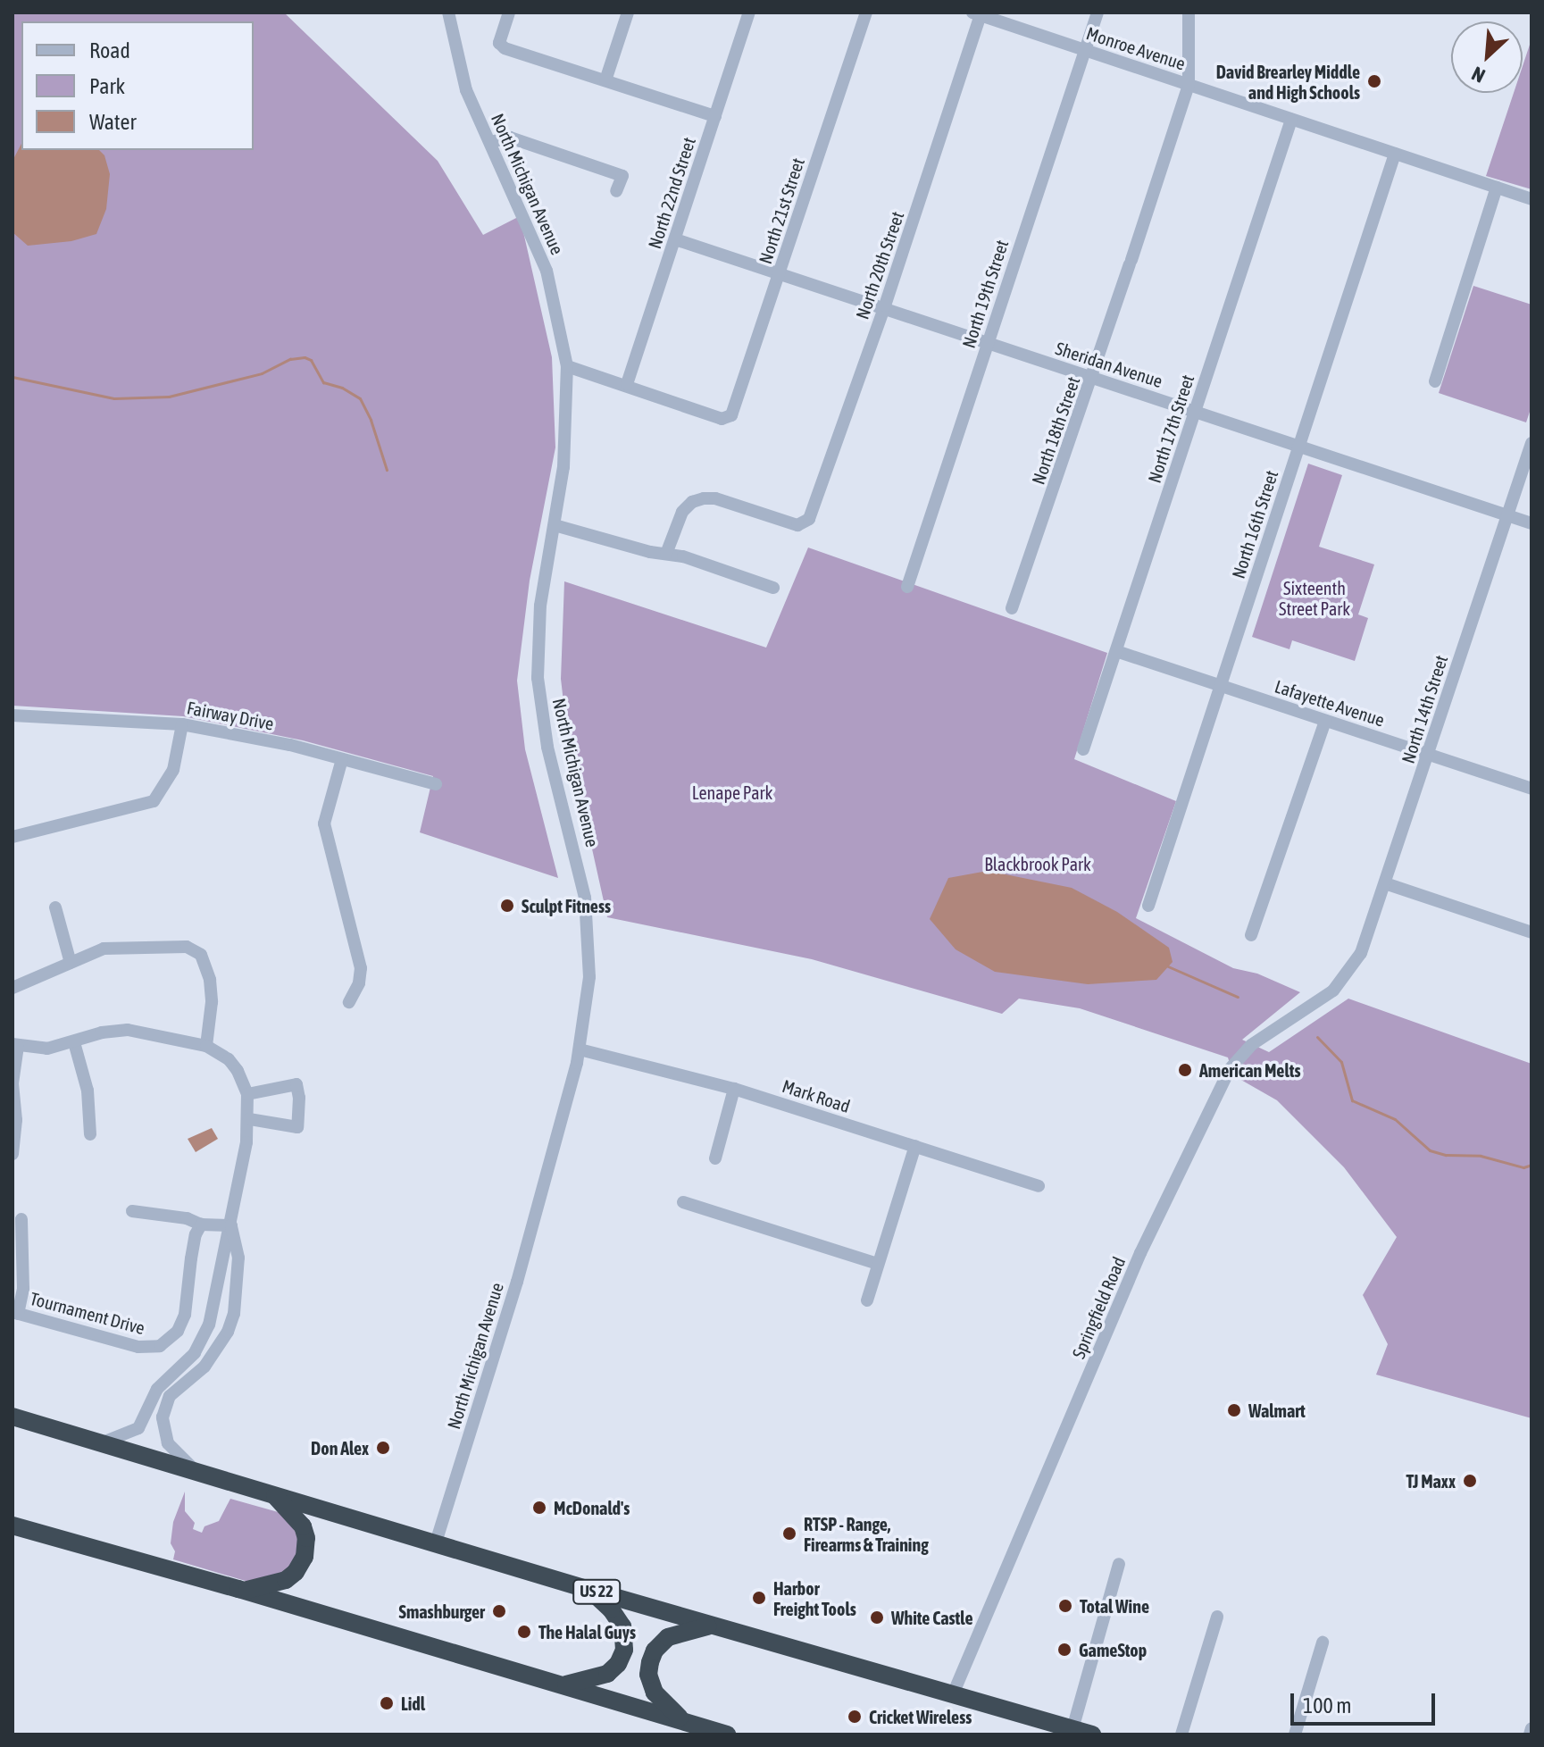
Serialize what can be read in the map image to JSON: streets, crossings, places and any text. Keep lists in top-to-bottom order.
{
  "streets": {
    "highway": ["US 22"],
    "street": [
      "Monroe Avenue",
      "North Michigan Avenue",
      "North 22nd Street",
      "North 21st Street",
      "North 20th Street",
      "North 19th Street",
      "Sheridan Avenue",
      "North 17th Street",
      "North 18th Street",
      "North 16th Street",
      "Lafayette Avenue",
      "North 14th Street",
      "Fairway Drive",
      "Mark Road",
      "Springfield Road",
      "Tournament Drive"
    ]
  },
  "crossings": [
    ["Monroe Avenue", "North 20th Street"],
    ["Monroe Avenue", "North 19th Street"],
    ["Monroe Avenue", "North 17th Street"],
    ["Monroe Avenue", "North 18th Street"],
    ["Monroe Avenue", "North 16th Street"],
    ["North Michigan Avenue", "Mark Road"],
    ["North Michigan Avenue", "US 22"],
    ["North 22nd Street", "North 21st Street"],
    ["North 22nd Street", "Sheridan Avenue"],
    ["North 21st Street", "Sheridan Avenue"],
    ["North 20th Street", "Sheridan Avenue"],
    ["North 19th Street", "Sheridan Avenue"],
    ["Sheridan Avenue", "North 17th Street"],
    ["Sheridan Avenue", "North 18th Street"],
    ["Sheridan Avenue", "North 16th Street"],
    ["Sheridan Avenue", "North 14th Street"],
    ["North 17th Street", "Lafayette Avenue"],
    ["North 16th Street", "Lafayette Avenue"],
    ["Lafayette Avenue", "North 14th Street"],
    ["North 14th Street", "Springfield Road"],
    ["Springfield Road", "US 22"]
  ],
  "parks": ["Sixteenth Street Park", "Lenape Park", "Blackbrook Park"],
  "places": [
    "David Brearley Middle and High Schools",
    "Sculpt Fitness",
    "American Melts",
    "Walmart",
    "Don Alex",
    "TJ Maxx",
    "McDonald's",
    "RTSP - Range, Firearms & Training",
    "Harbor Freight Tools",
    "Total Wine",
    "Smashburger",
    "White Castle",
    "The Halal Guys",
    "GameStop",
    "Lidl",
    "Cricket Wireless"
  ],
  "legend": ["Road", "Park", "Water"],
  "scale_bar": "100 m",
  "north": "bottom left"
}
